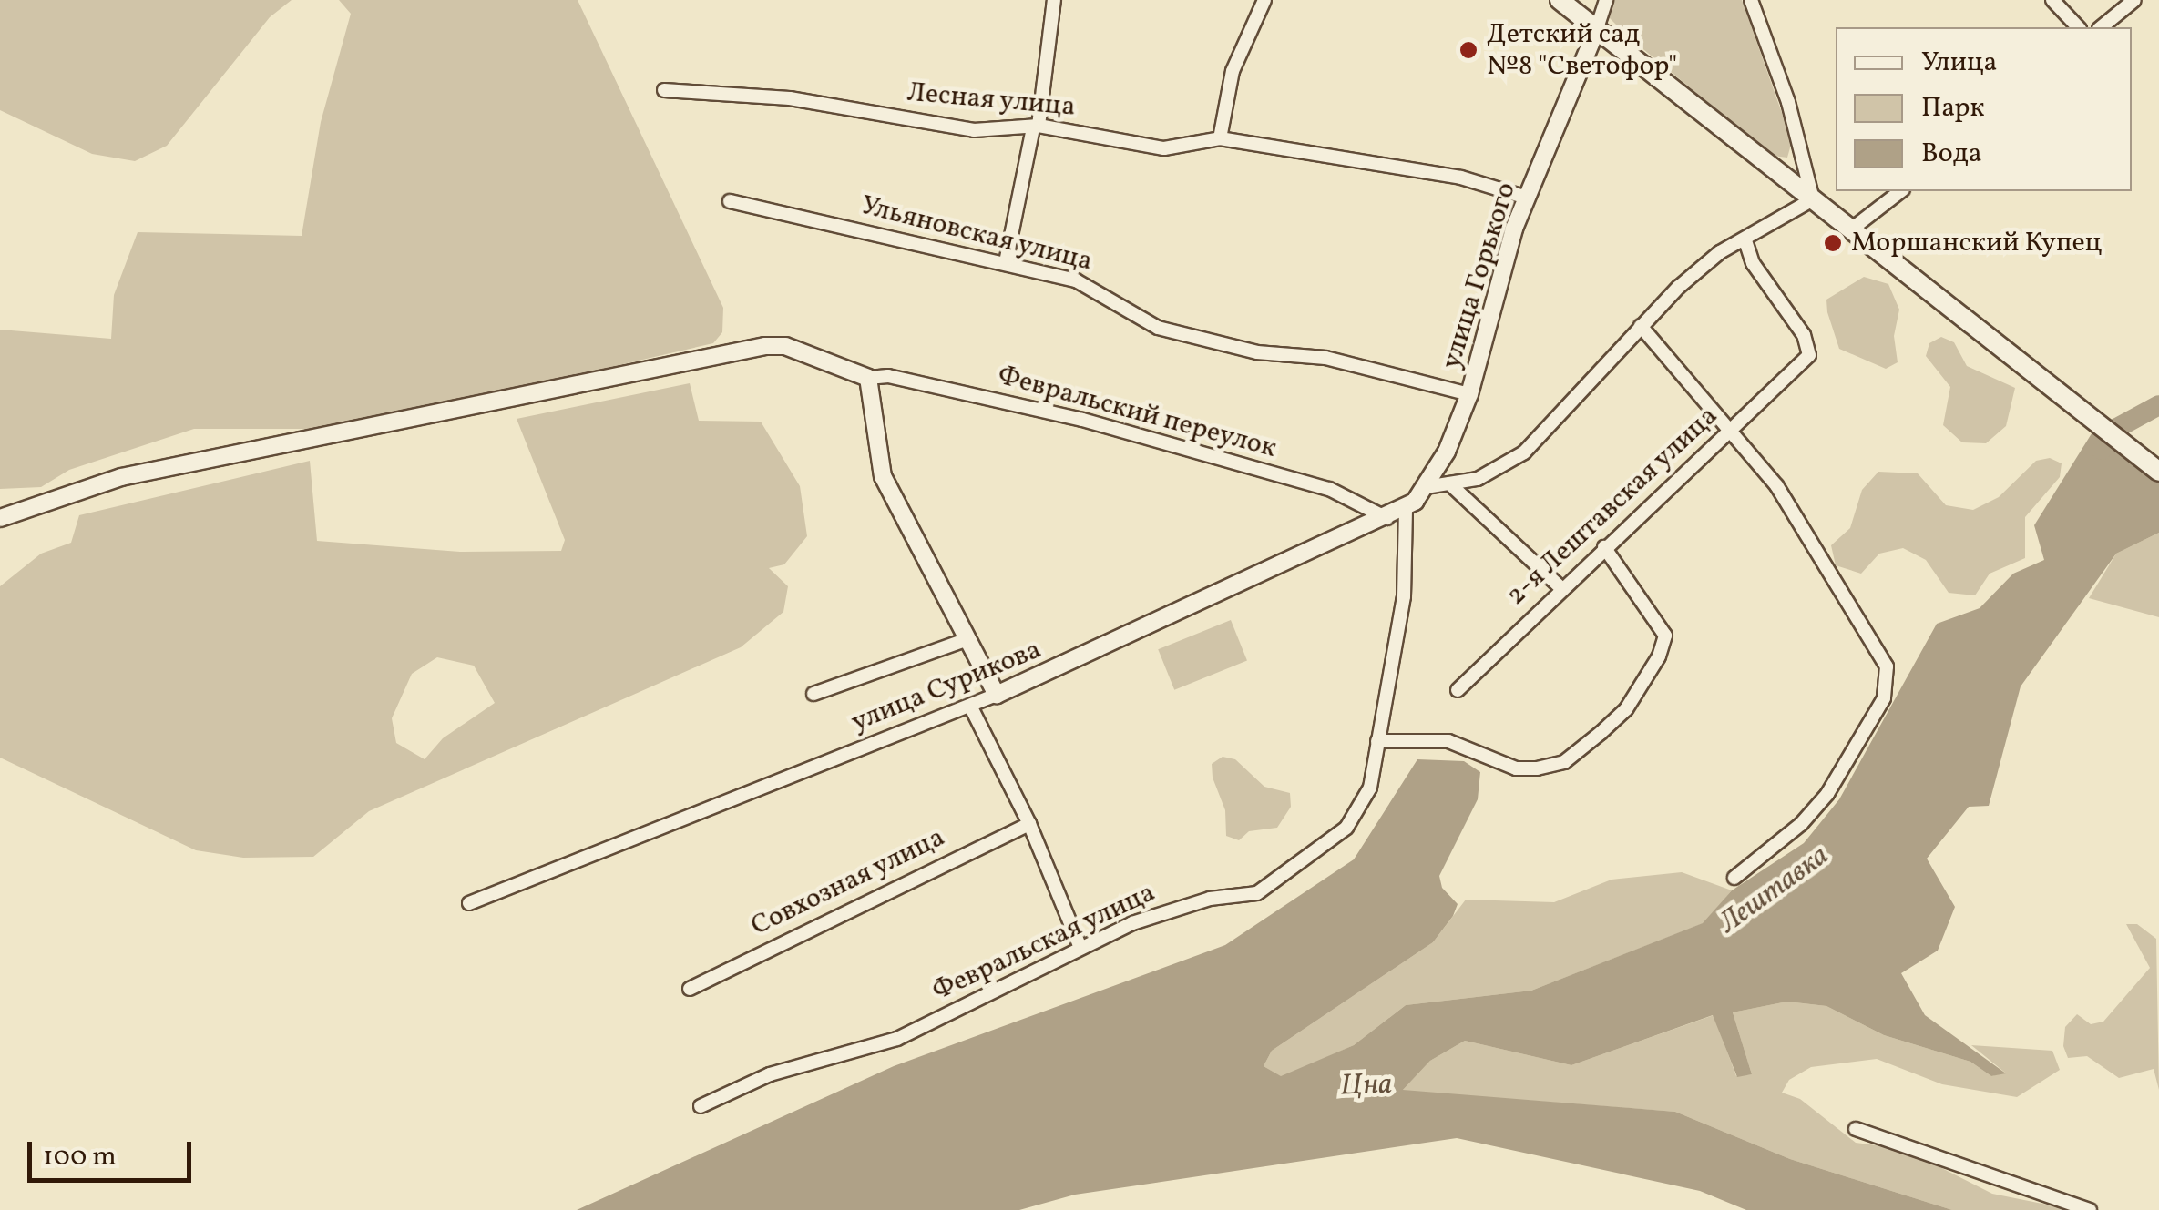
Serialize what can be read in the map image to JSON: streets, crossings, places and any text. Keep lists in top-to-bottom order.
{
  "streets": {
    "street": [
      "Лесная улица",
      "Ульяновская улица",
      "улица Горького",
      "Февральский переулок",
      "2-я Лештавская улица",
      "улица Сурикова",
      "Совхозная улица",
      "Февральская улица"
    ]
  },
  "crossings": [
    ["Лесная улица", "улица Горького"],
    ["Ульяновская улица", "улица Горького"],
    ["улица Горького", "улица Сурикова"],
    ["Февральский переулок", "улица Сурикова"],
    ["улица Сурикова", "Февральская улица"]
  ],
  "water": ["Лештавка", "Цна"],
  "places": ["Детский сад №8 \"Светофор\"", "Моршанский Купец"],
  "legend": ["Улица", "Парк", "Вода"],
  "scale_bar": "100 m"
}
